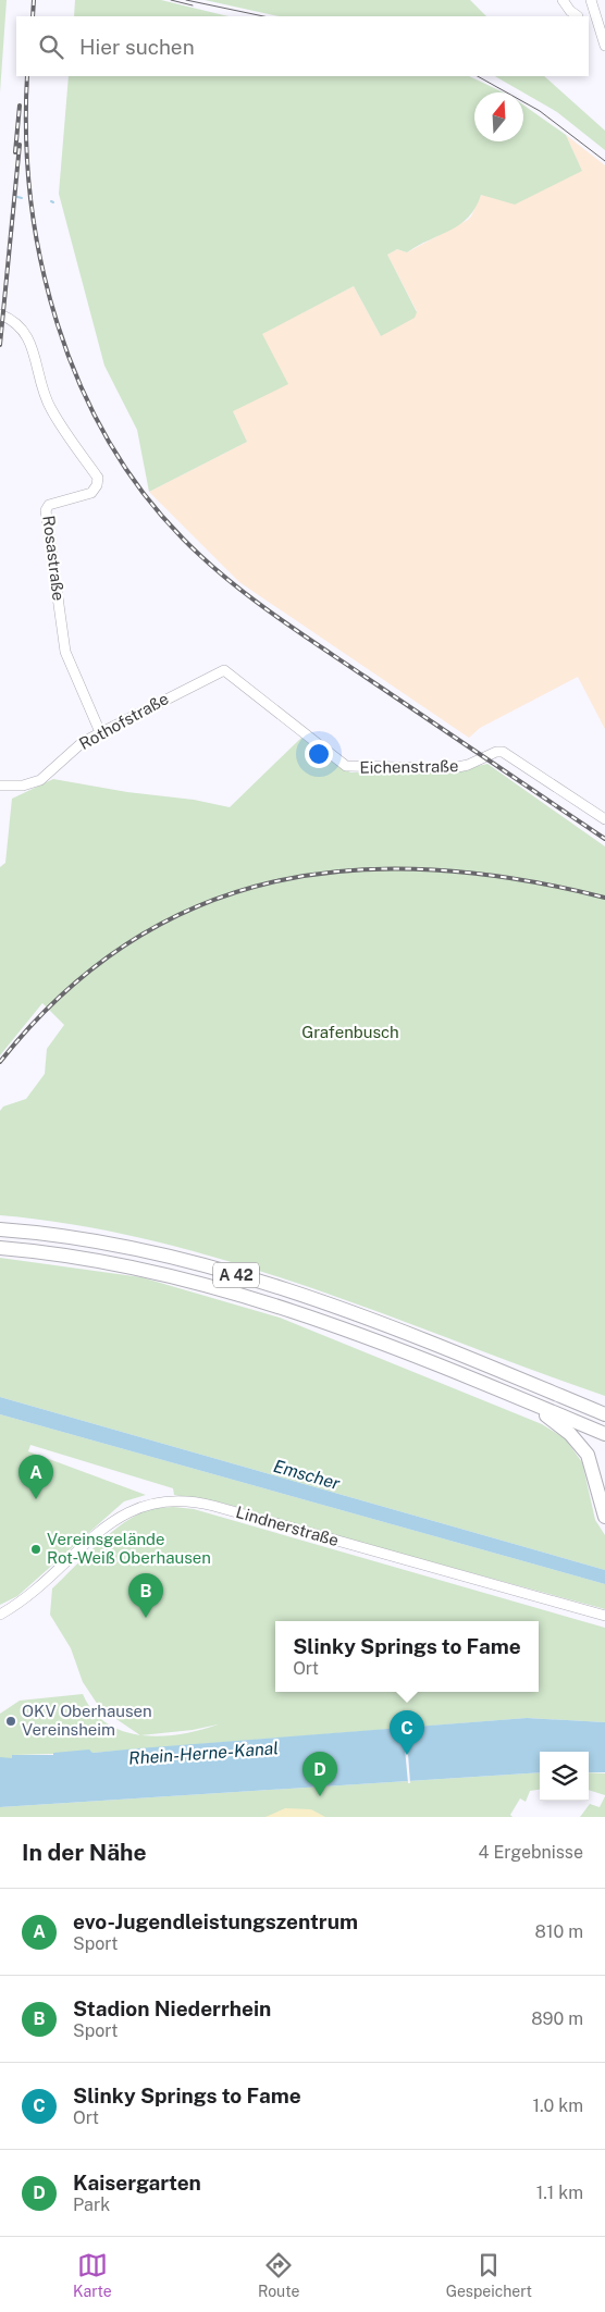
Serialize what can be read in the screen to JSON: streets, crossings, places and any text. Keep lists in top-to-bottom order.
{
  "streets": {
    "highway": ["A 42"],
    "street": [
      "Rosastraße",
      "Rothofstraße",
      "Eichenstraße",
      "Lindnerstraße"
    ]
  },
  "crossings": [
    ["Rosastraße", "Rothofstraße"],
    ["Rothofstraße", "Eichenstraße"]
  ],
  "water": ["Emscher", "Rhein-Herne-Kanal"],
  "parks": ["Grafenbusch"],
  "places": ["Vereinsgelände Rot-Weiß Oberhausen", "OKV Oberhausen Vereinsheim"],
  "north": "top",
  "page": {
    "search": "Hier suchen",
    "pins": [
      "A",
      "B",
      "C",
      "D"
    ],
    "popup": ["Slinky Springs to Fame", "Ort"],
    "heading": ["In der Nähe", "4 Ergebnisse"],
    "list": [
      {
        "mark": "A",
        "name": "evo-Jugendleistungszentrum",
        "note": "Sport",
        "value": "810 m"
      },
      {
        "mark": "B",
        "name": "Stadion Niederrhein",
        "note": "Sport",
        "value": "890 m"
      },
      {
        "mark": "C",
        "name": "Slinky Springs to Fame",
        "note": "Ort",
        "value": "1.0 km"
      },
      {
        "mark": "D",
        "name": "Kaisergarten",
        "note": "Park",
        "value": "1.1 km"
      }
    ],
    "nav": ["Karte", "Route", "Gespeichert"]
  }
}
